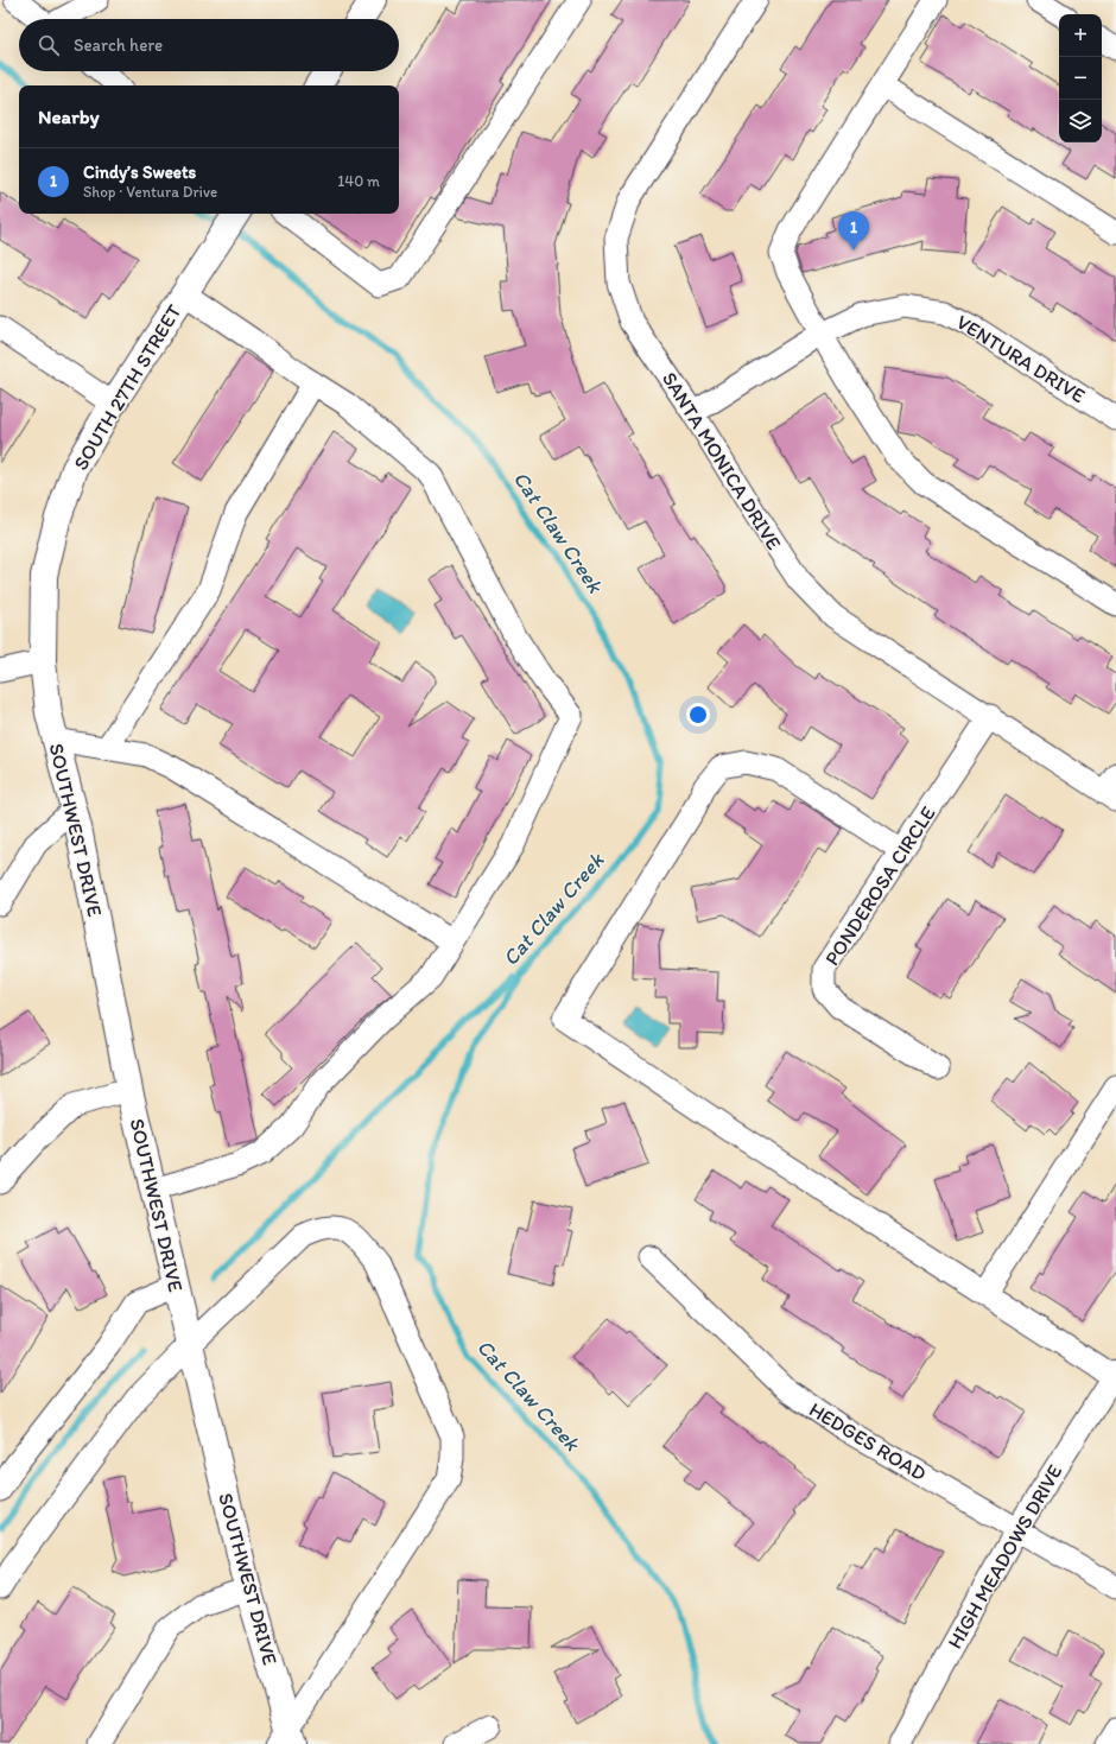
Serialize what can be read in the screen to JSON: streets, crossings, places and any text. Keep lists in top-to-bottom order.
{
  "streets": {
    "main road": ["SOUTH 27TH STREET", "SOUTHWEST DRIVE"],
    "street": [
      "VENTURA DRIVE",
      "SANTA MONICA DRIVE",
      "PONDEROSA CIRCLE",
      "HEDGES ROAD",
      "HIGH MEADOWS DRIVE"
    ]
  },
  "crossings": [
    ["VENTURA DRIVE", "SANTA MONICA DRIVE"],
    ["SOUTH 27TH STREET", "SOUTHWEST DRIVE"],
    ["SANTA MONICA DRIVE", "PONDEROSA CIRCLE"],
    ["HEDGES ROAD", "HIGH MEADOWS DRIVE"]
  ],
  "water": ["Cat Claw Creek"],
  "page": {
    "map_buttons": ["+", "−"],
    "search": "Search here",
    "heading": "Nearby",
    "list": [
      {
        "mark": "1",
        "name": "Cindy’s Sweets",
        "note": "Shop · Ventura Drive",
        "value": "140 m"
      }
    ],
    "pins": "1"
  }
}
